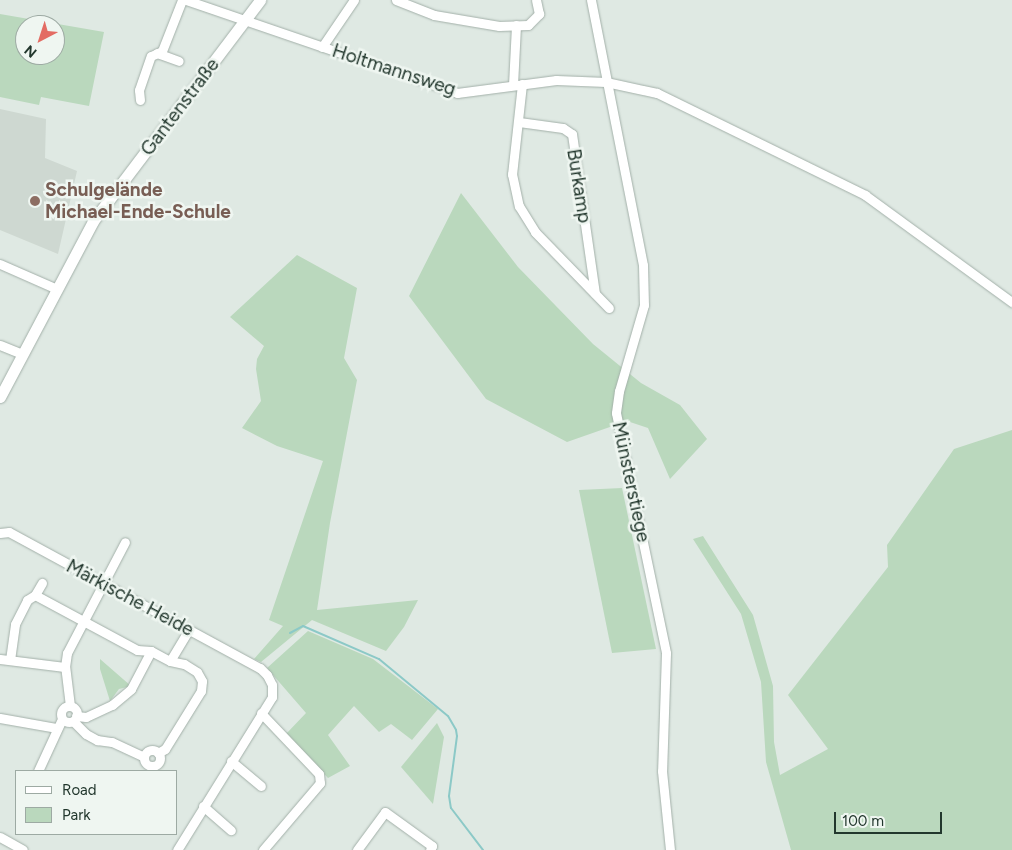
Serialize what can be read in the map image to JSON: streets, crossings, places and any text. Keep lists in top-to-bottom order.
{
  "streets": {
    "street": [
      "Holtmannsweg",
      "Gantenstraße",
      "Burkamp",
      "Münsterstiege",
      "Märkische Heide"
    ]
  },
  "crossings": [
    ["Holtmannsweg", "Gantenstraße"],
    ["Holtmannsweg", "Münsterstiege"]
  ],
  "places": ["Schulgelände Michael-Ende-Schule"],
  "legend": ["Road", "Park"],
  "scale_bar": "100 m",
  "north": "bottom left"
}
